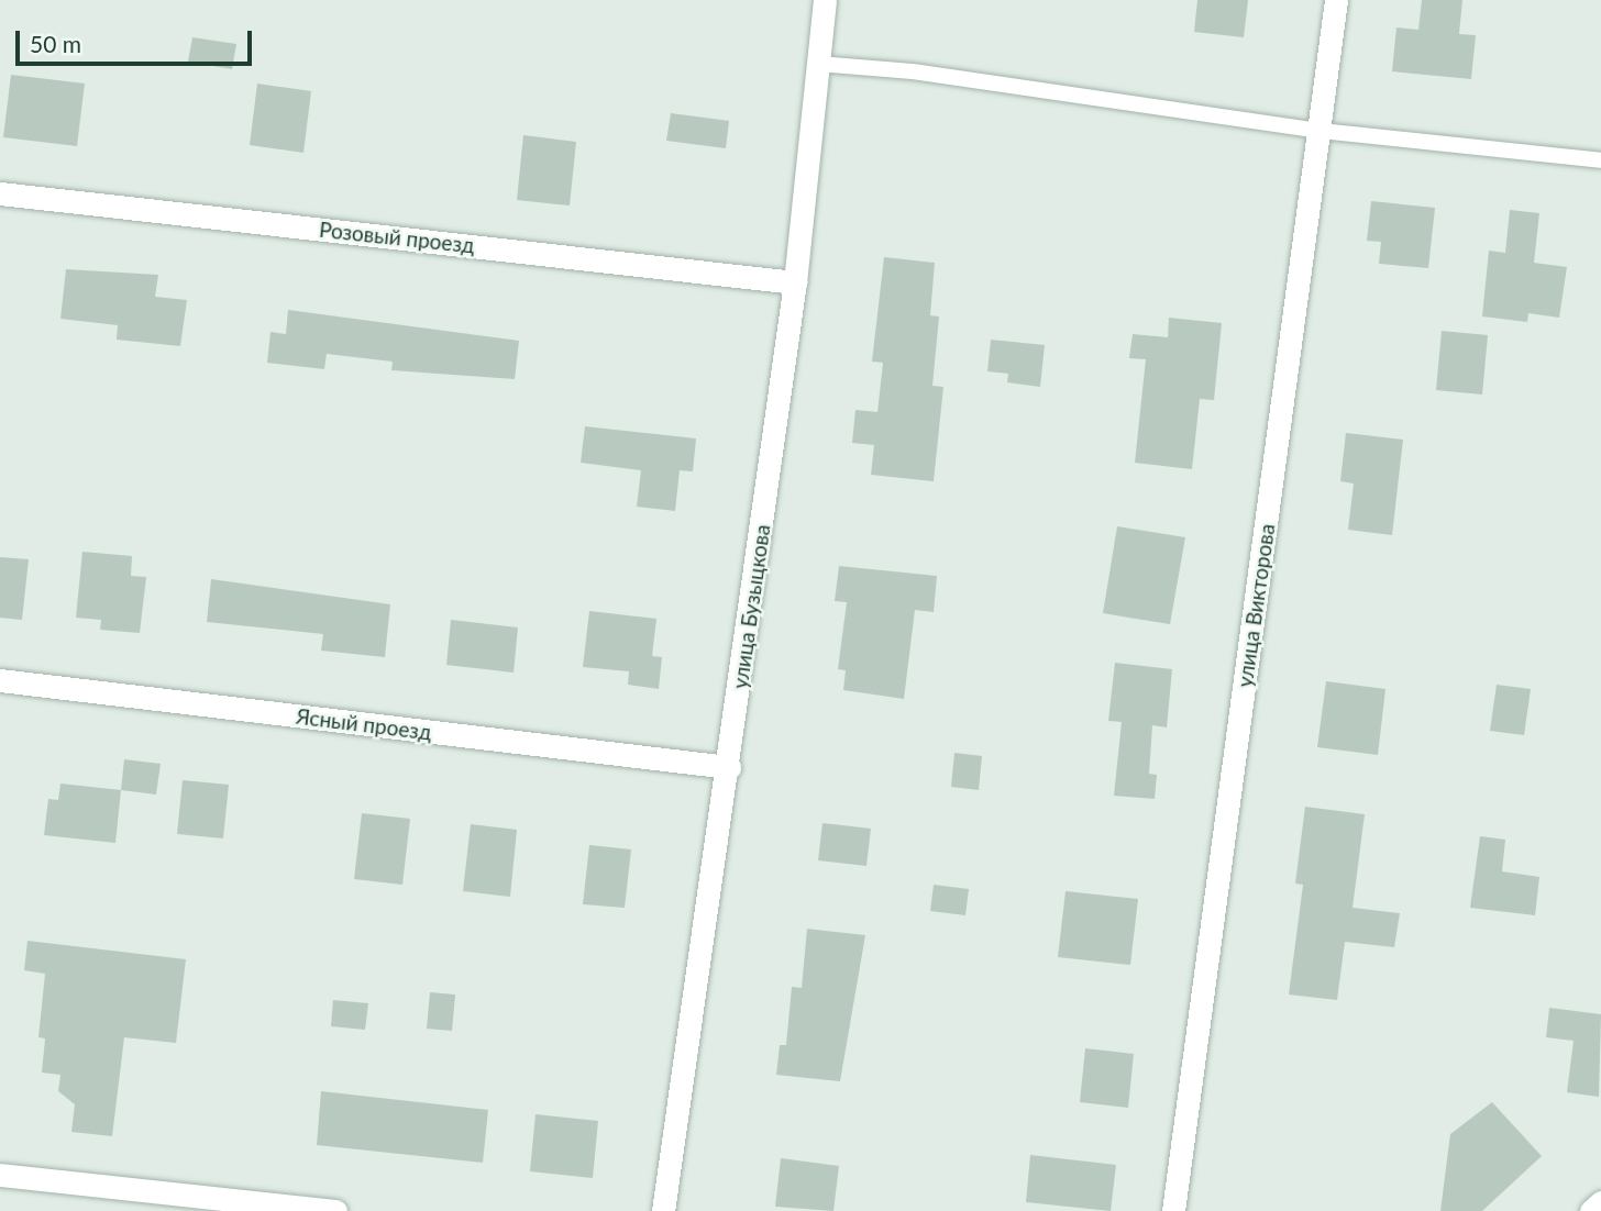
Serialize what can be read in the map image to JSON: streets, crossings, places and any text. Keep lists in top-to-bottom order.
{
  "streets": {
    "street": [
      "Розовый проезд",
      "улица Викторова",
      "улица Бузыцкова",
      "Ясный проезд"
    ]
  },
  "crossings": [
    ["Розовый проезд", "улица Бузыцкова"],
    ["улица Бузыцкова", "Ясный проезд"]
  ],
  "scale_bar": "50 m"
}
